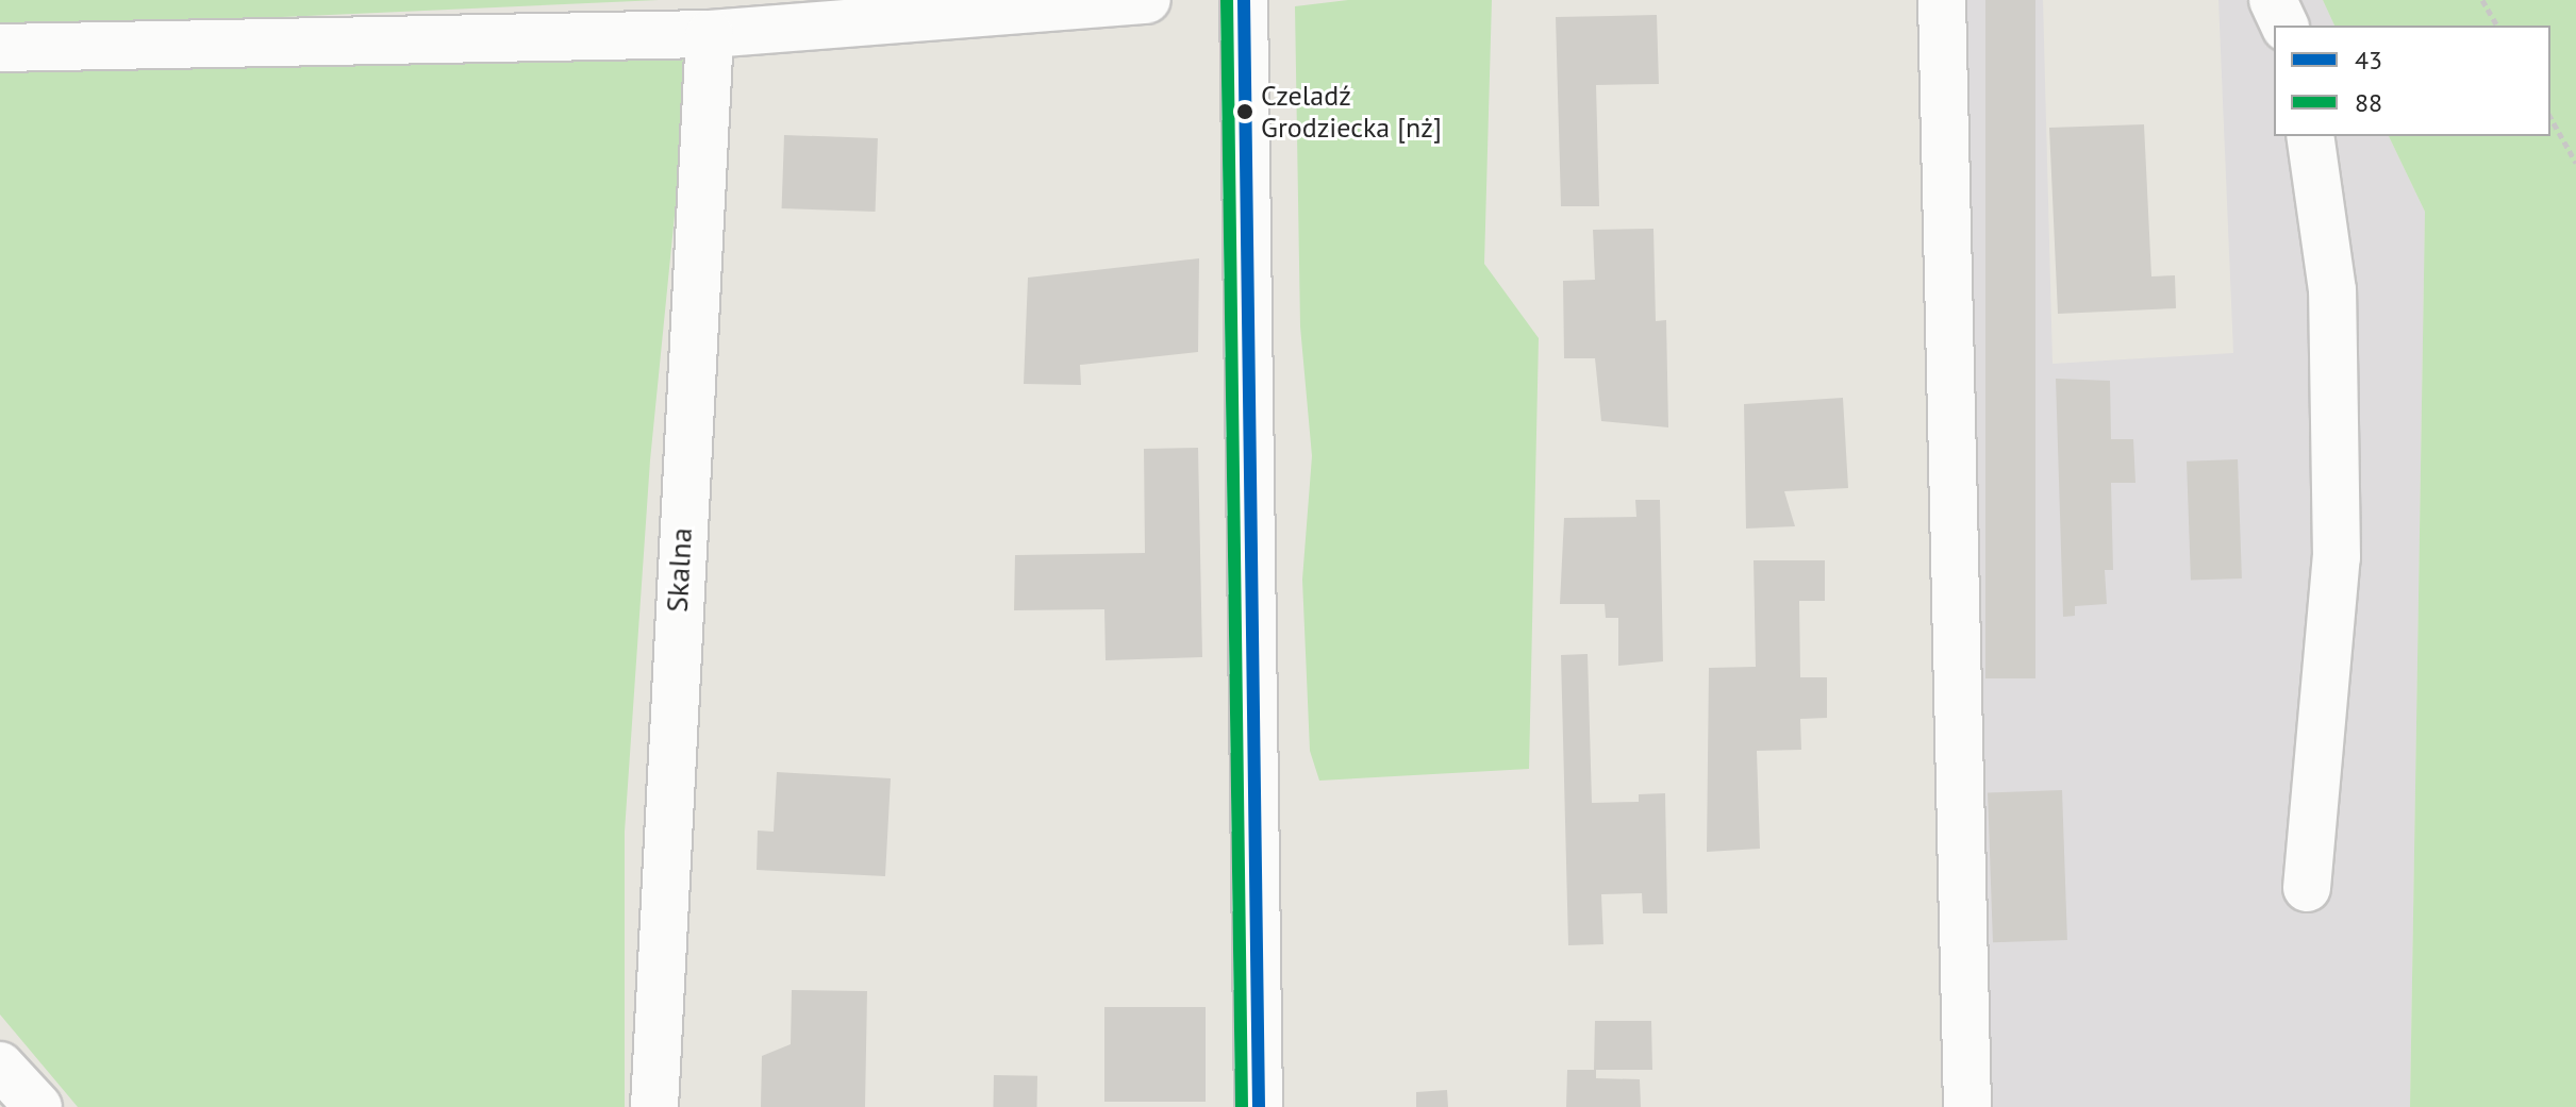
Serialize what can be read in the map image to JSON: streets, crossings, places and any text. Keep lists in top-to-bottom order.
{
  "streets": {
    "street": ["Skalna"]
  },
  "places": ["Czeladź Grodziecka [nż]"],
  "lines": ["transit line 43", "transit line 88"],
  "legend": ["43", "88"]
}
